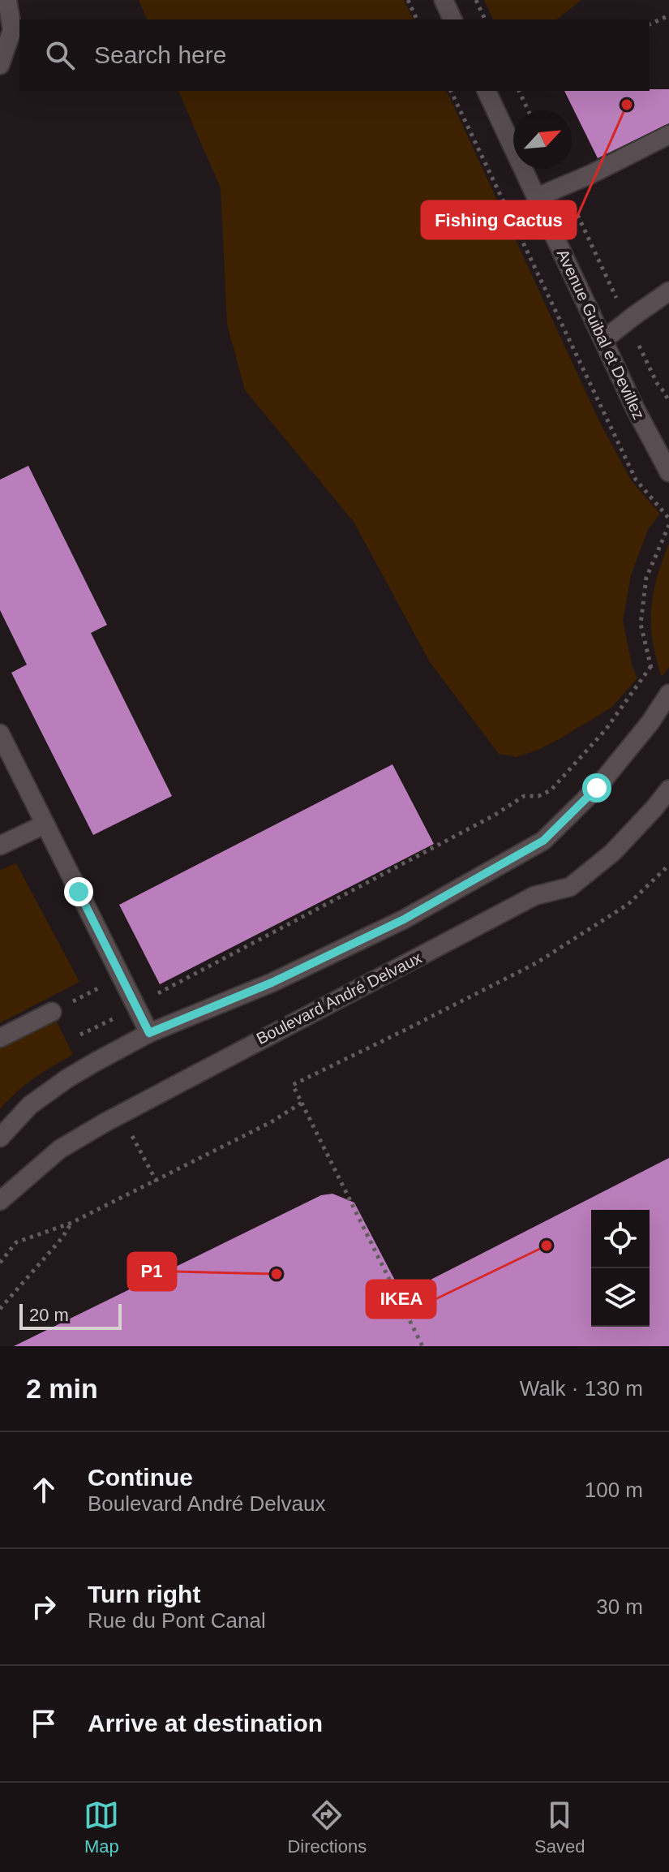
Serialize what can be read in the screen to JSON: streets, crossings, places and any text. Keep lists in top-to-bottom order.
{
  "streets": {
    "street": ["Avenue Guibal et Devillez", "Boulevard André Delvaux"]
  },
  "places": ["Fishing Cactus", "IKEA", "P1"],
  "scale_bar": "20 m",
  "north": "top right",
  "page": {
    "search": "Search here",
    "scale": "20 m",
    "heading": ["2 min", "Walk · 130 m"],
    "list": [
      ["Continue", "Boulevard André Delvaux", "100 m"],
      ["Turn right", "Rue du Pont Canal", "30 m"],
      "Arrive at destination"
    ],
    "nav": ["Map", "Directions", "Saved"]
  }
}
